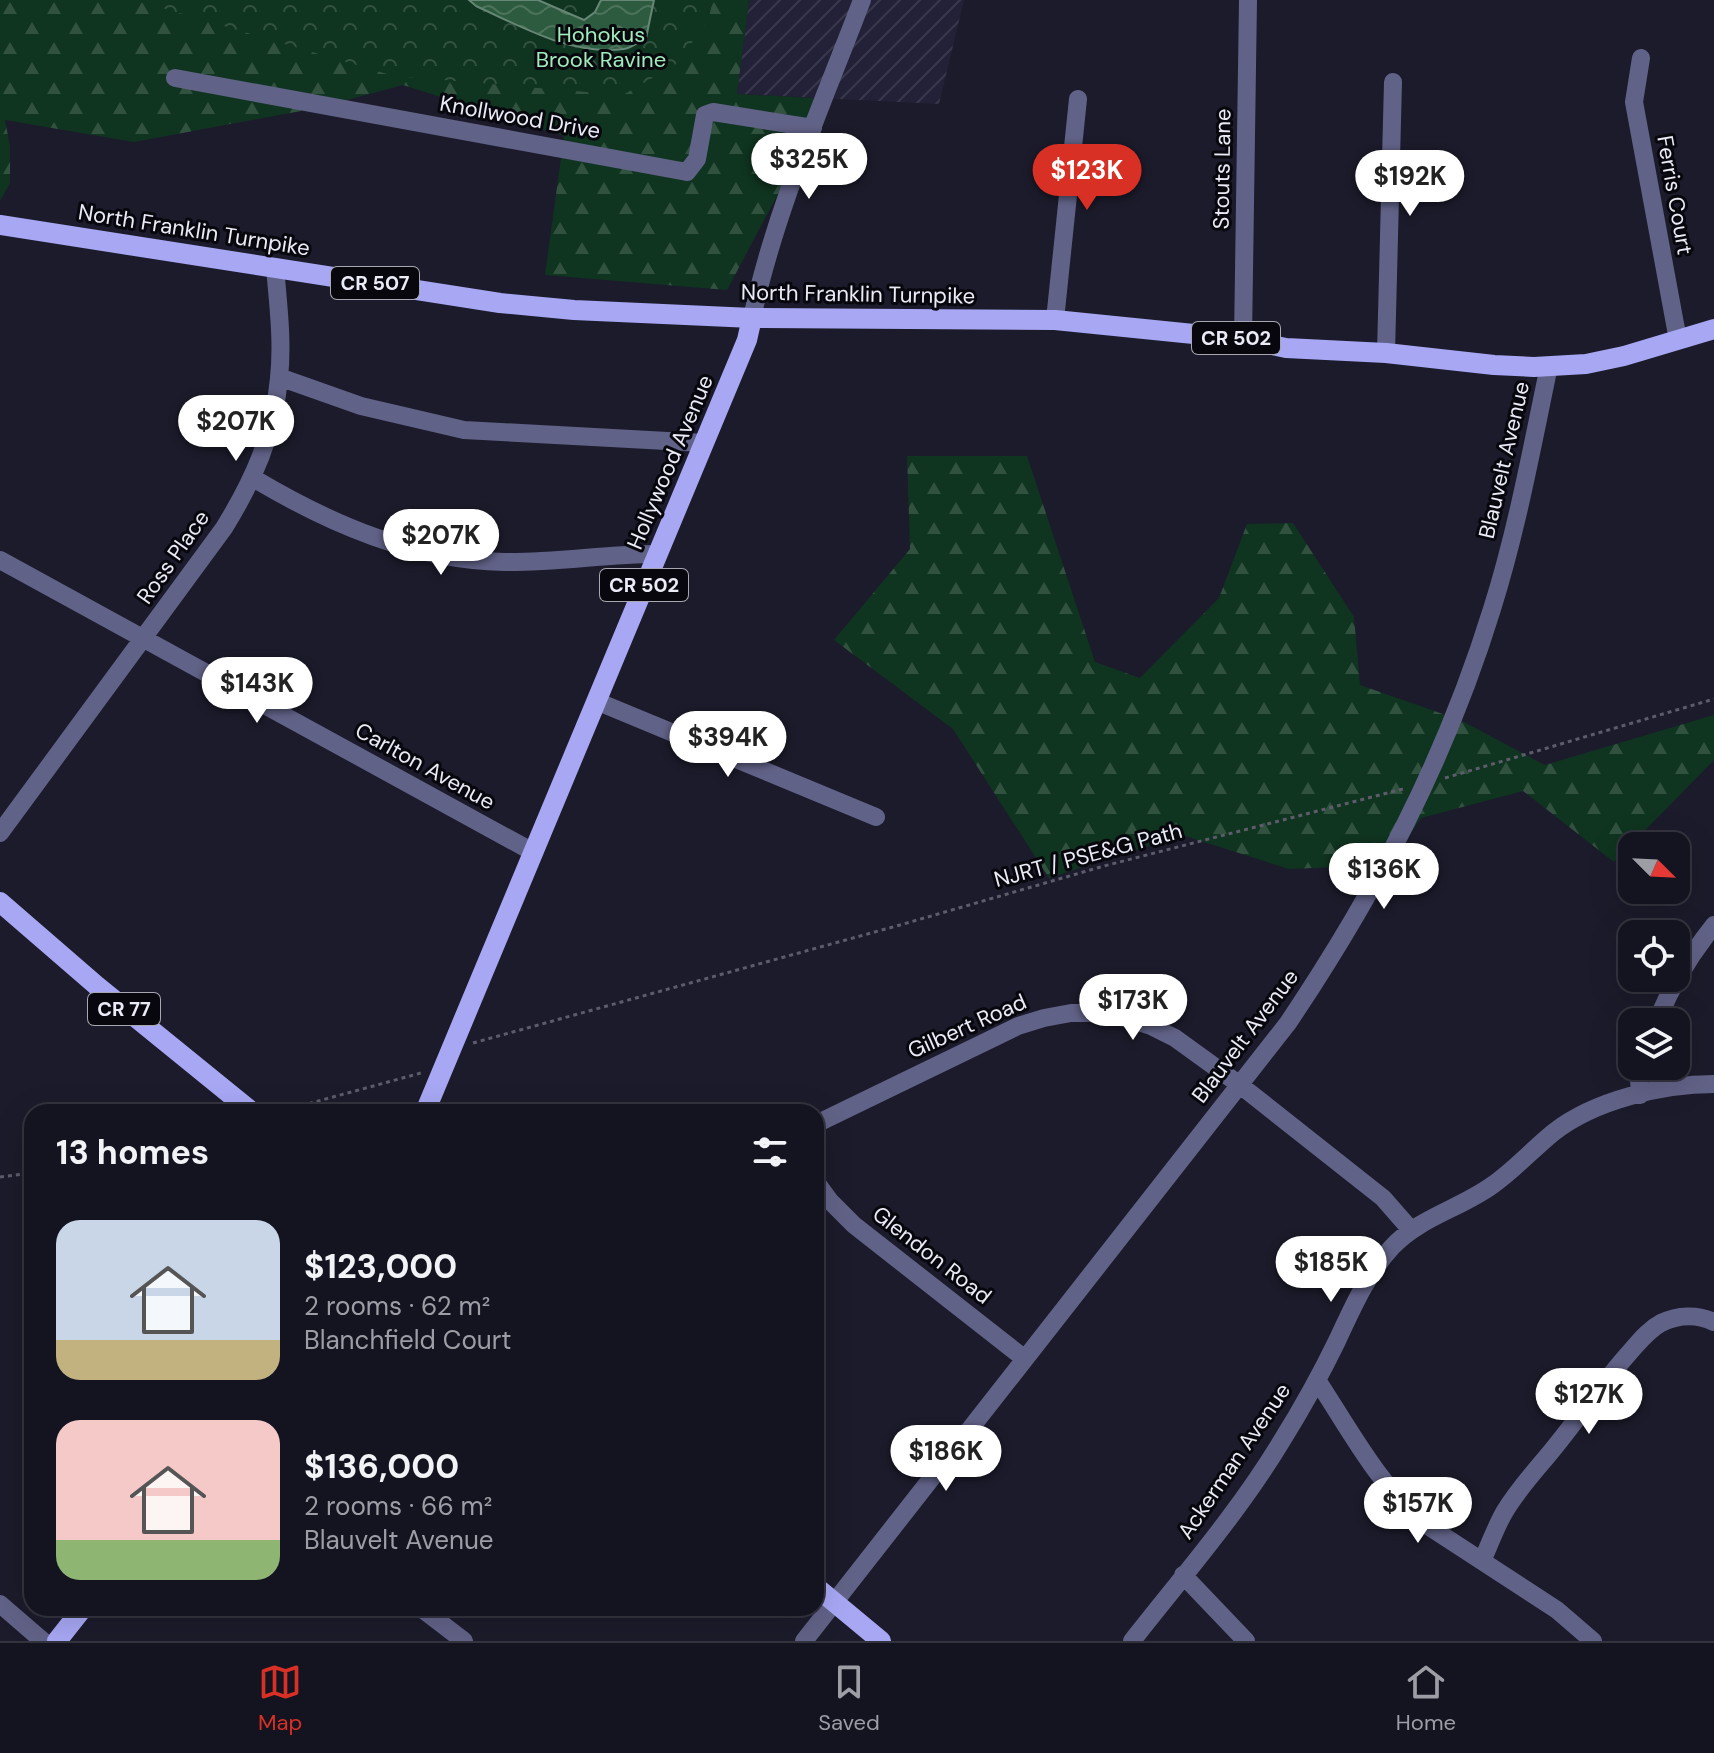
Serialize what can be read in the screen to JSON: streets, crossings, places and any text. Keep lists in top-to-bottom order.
{
  "streets": {
    "main road": [
      "North Franklin Turnpike",
      "CR 507",
      "CR 502",
      "Hollywood Avenue",
      "CR 77"
    ],
    "street": [
      "Knollwood Drive",
      "Stouts Lane",
      "Ferris Court",
      "Blauvelt Avenue",
      "Ross Place",
      "Carlton Avenue",
      "Gilbert Road",
      "Glendon Road",
      "Ackerman Avenue"
    ],
    "path": ["NJRT / PSE&G Path"]
  },
  "crossings": [
    ["Knollwood Drive", "Hollywood Avenue"],
    ["Stouts Lane", "North Franklin Turnpike"],
    ["Ferris Court", "North Franklin Turnpike"],
    ["North Franklin Turnpike", "Blauvelt Avenue"],
    ["North Franklin Turnpike", "Hollywood Avenue"],
    ["North Franklin Turnpike", "Ross Place"],
    ["Blauvelt Avenue", "NJRT / PSE&G Path"],
    ["Blauvelt Avenue", "Gilbert Road"],
    ["Blauvelt Avenue", "Glendon Road"],
    ["Hollywood Avenue", "Carlton Avenue"],
    ["Ross Place", "Carlton Avenue"],
    ["Gilbert Road", "Ackerman Avenue"]
  ],
  "parks": ["Hohokus Brook Ravine"],
  "north": "bottom right",
  "page": {
    "price": [
      "$325K",
      "$123K",
      "$192K",
      "$207K",
      "$207K",
      "$143K",
      "$394K",
      "$136K",
      "$173K",
      "$185K",
      "$127K",
      "$186K",
      "$157K"
    ],
    "heading": "13 homes",
    "list": [
      {
        "name": "$123,000",
        "note": "2 rooms · 62 m² · Blanchfield Court"
      },
      {
        "name": "$136,000",
        "note": "2 rooms · 66 m² · Blauvelt Avenue"
      }
    ],
    "tabs": ["Map", "Saved", "Home"]
  }
}
